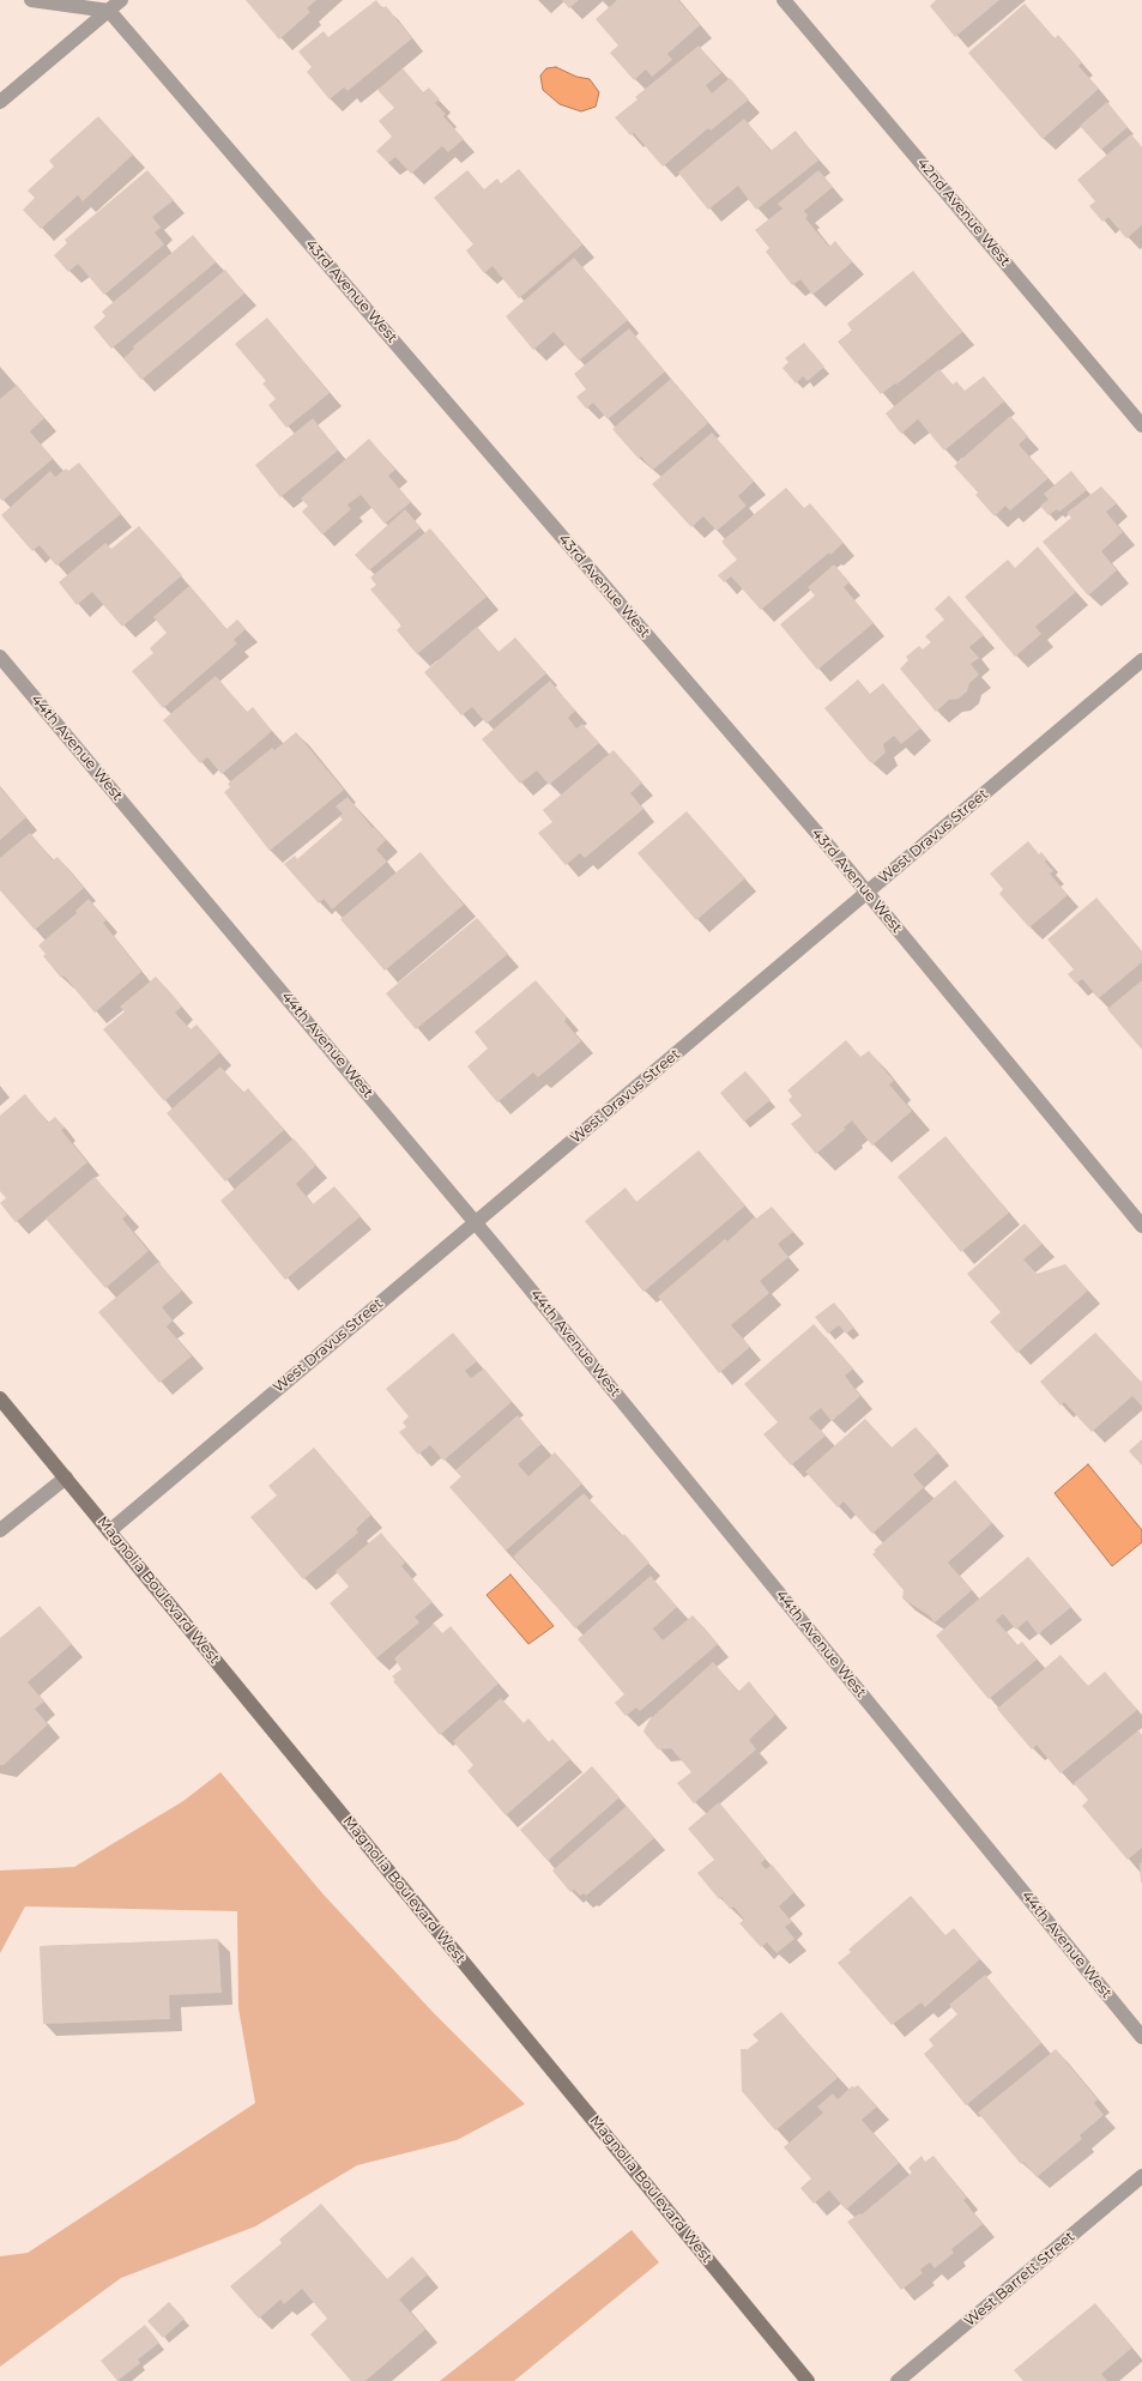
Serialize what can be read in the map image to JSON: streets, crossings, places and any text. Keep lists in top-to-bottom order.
{
  "streets": {
    "street": [
      "42nd Avenue West",
      "43rd Avenue West",
      "44th Avenue West",
      "West Dravus Street",
      "Magnolia Boulevard West",
      "West Barrett Street"
    ]
  },
  "crossings": [
    ["43rd Avenue West", "West Dravus Street"],
    ["44th Avenue West", "West Dravus Street"],
    ["West Dravus Street", "Magnolia Boulevard West"]
  ]
}
